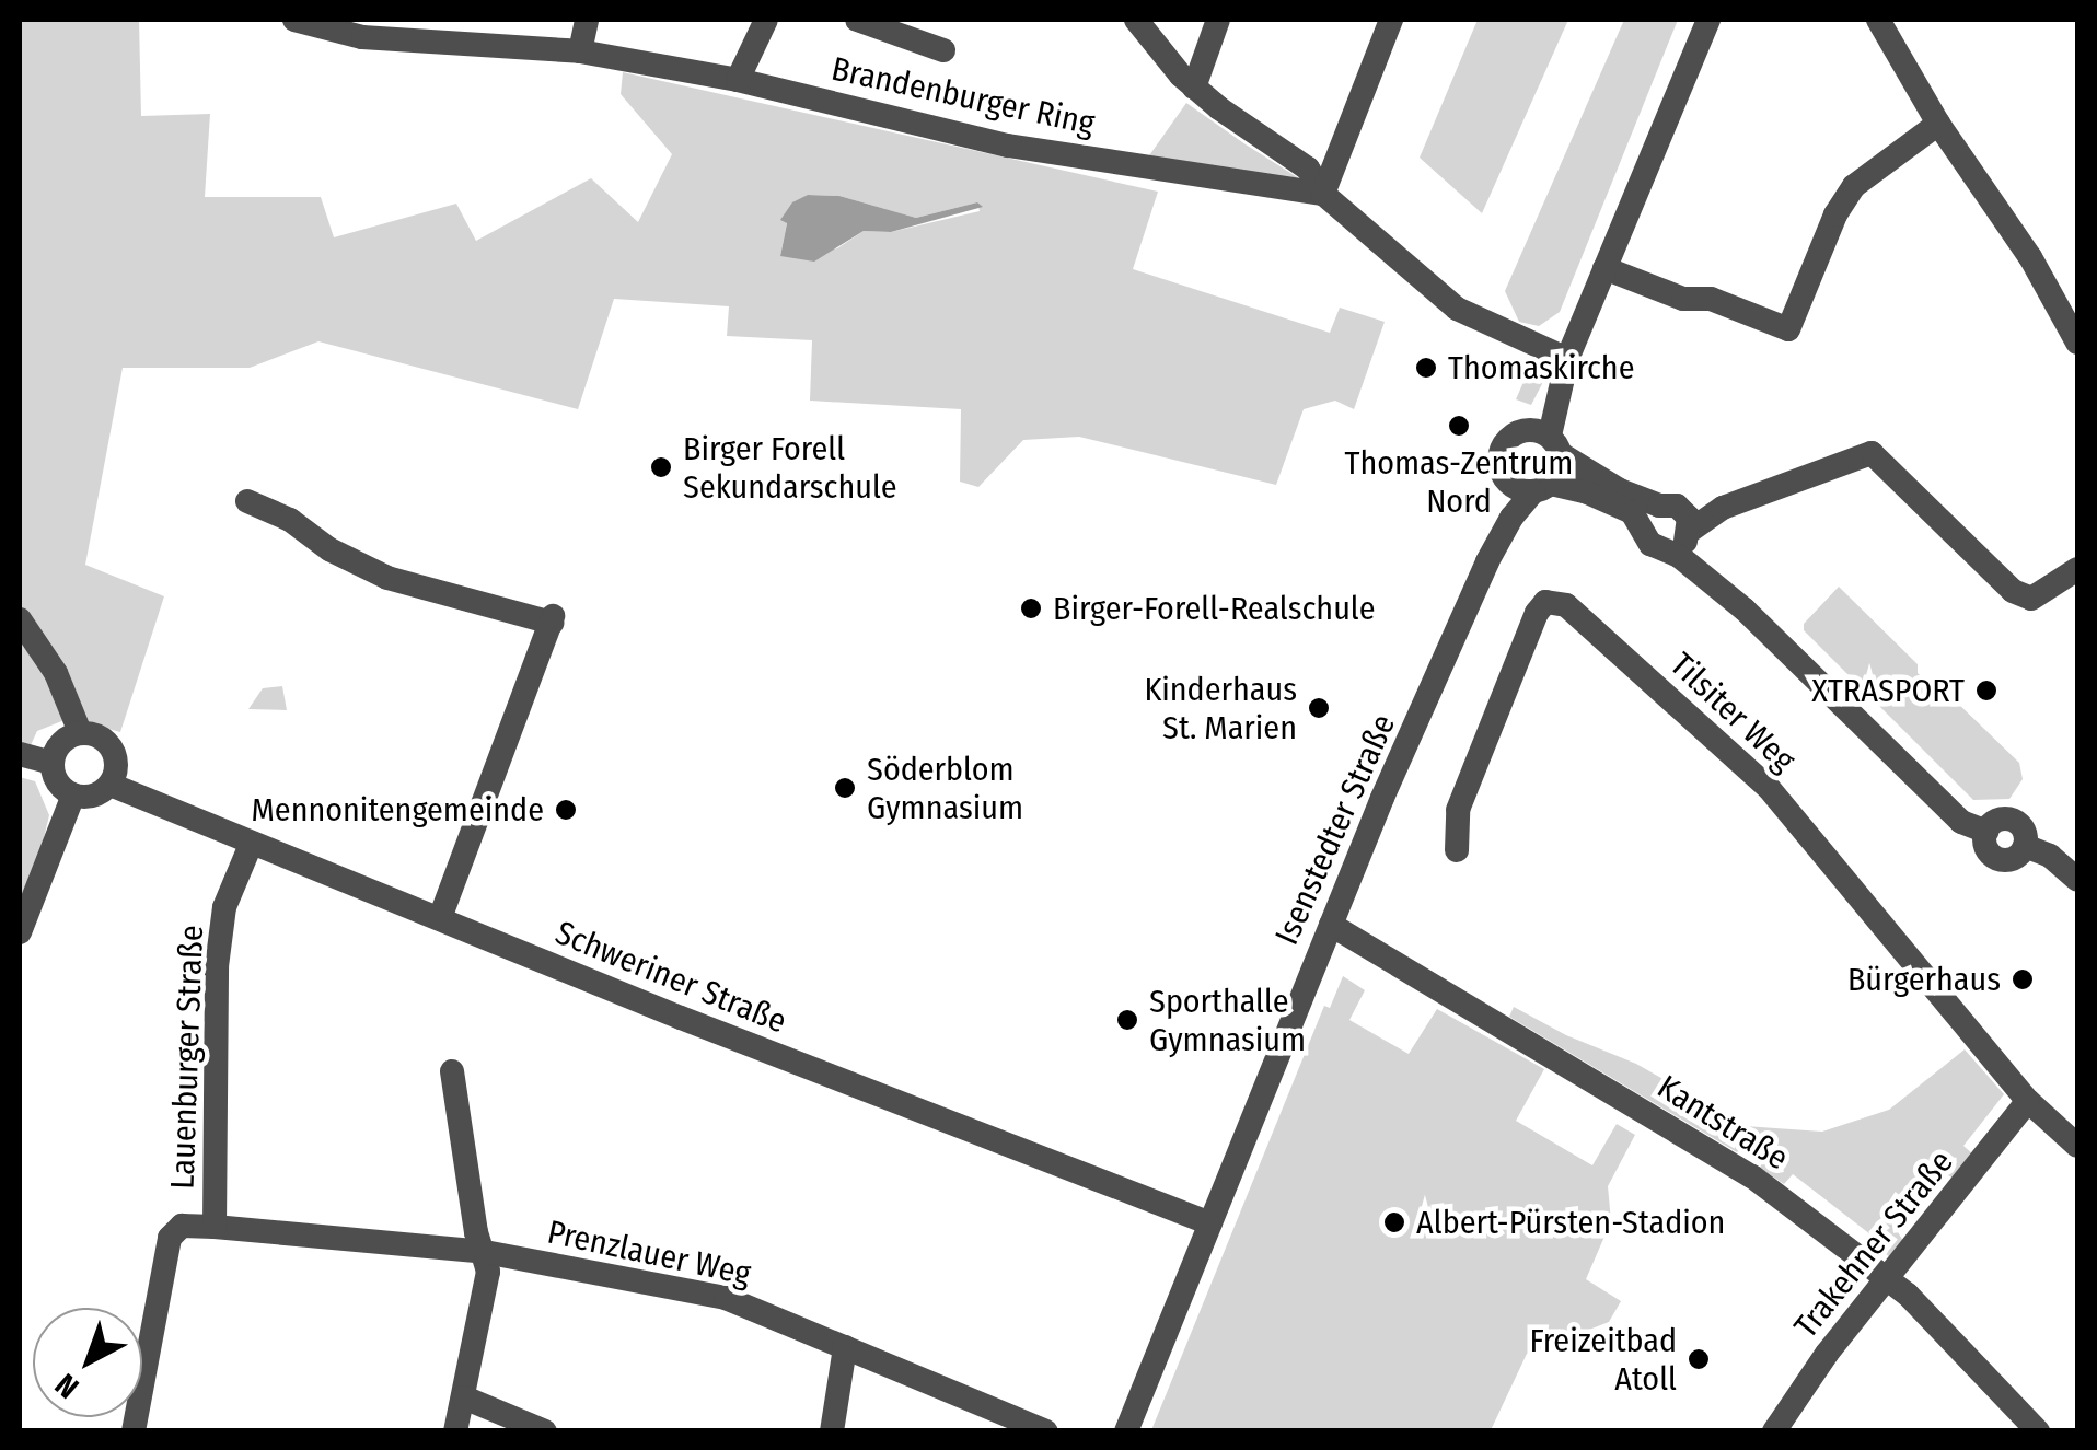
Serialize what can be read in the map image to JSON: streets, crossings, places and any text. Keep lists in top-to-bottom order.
{
  "streets": {
    "street": [
      "Brandenburger Ring",
      "Tilsiter Weg",
      "Isenstedter Straße",
      "Schweriner Straße",
      "Lauenburger Straße",
      "Kantstraße",
      "Trakehner Straße",
      "Prenzlauer Weg"
    ]
  },
  "crossings": [
    ["Tilsiter Weg", "Trakehner Straße"],
    ["Isenstedter Straße", "Schweriner Straße"],
    ["Isenstedter Straße", "Kantstraße"],
    ["Schweriner Straße", "Lauenburger Straße"],
    ["Lauenburger Straße", "Prenzlauer Weg"],
    ["Kantstraße", "Trakehner Straße"]
  ],
  "places": [
    "Thomaskirche",
    "Thomas-Zentrum Nord",
    "Birger Forell Sekundarschule",
    "Birger-Forell-Realschule",
    "XTRASPORT",
    "Kinderhaus St. Marien",
    "Söderblom Gymnasium",
    "Mennonitengemeinde",
    "Bürgerhaus",
    "Sporthalle Gymnasium",
    "Albert-Pürsten-Stadion",
    "Freizeitbad Atoll"
  ],
  "north": "bottom left"
}
